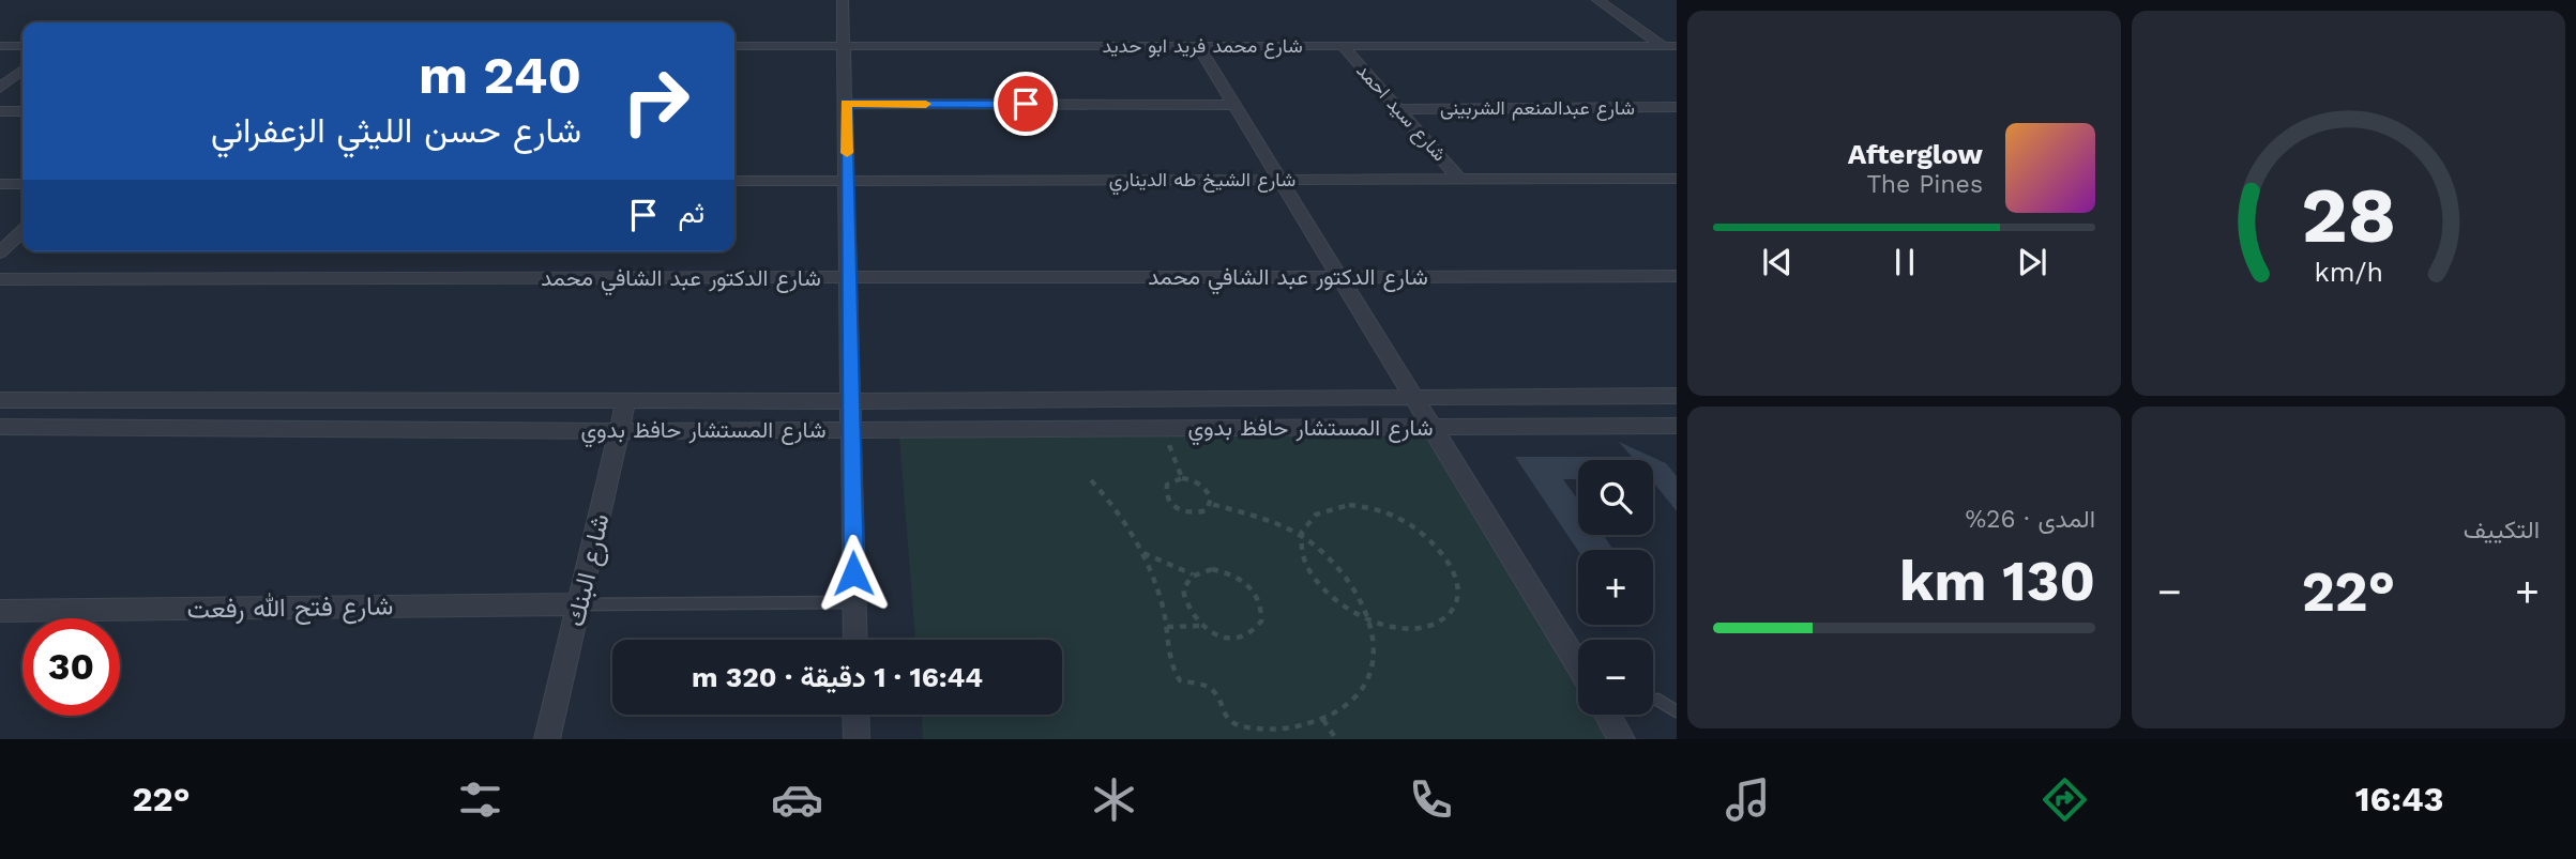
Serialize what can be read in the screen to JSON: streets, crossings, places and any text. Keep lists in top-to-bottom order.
{
  "streets": {
    "street": [
      "شارع محمد فريد ابو حديد",
      "شارع عبدالمنعم الشربينى",
      "شارع سيد احمد",
      "شارع الشيخ طه الديناري",
      "شارع الدكتور عبد الشافي محمد",
      "شارع المستشار حافظ بدوي",
      "شارع البنك",
      "شارع فتح الله رفعت"
    ]
  },
  "crossings": [
    ["شارع محمد فريد ابو حديد", "شارع سيد احمد"],
    ["شارع عبدالمنعم الشربينى", "شارع سيد احمد"],
    ["شارع سيد احمد", "شارع الشيخ طه الديناري"],
    ["شارع المستشار حافظ بدوي", "شارع البنك"],
    ["شارع البنك", "شارع فتح الله رفعت"]
  ],
  "page": {
    "turn": ["240 m", "شارع حسن الليثي الزعفراني"],
    "song": ["Afterglow", "The Pines"],
    "then": "ثم",
    "tile": [
      "التكييف",
      ["المدى · 26%", "130 km"]
    ],
    "map_buttons": ["+", "−"],
    "heat": ["−", "22°", "+"],
    "limit": "30",
    "trip": "16:44 · 1 دقيقة · 320 m",
    "tabs": ["16:43", "22°"],
    "gauge": ["28", "km/h"]
  }
}
